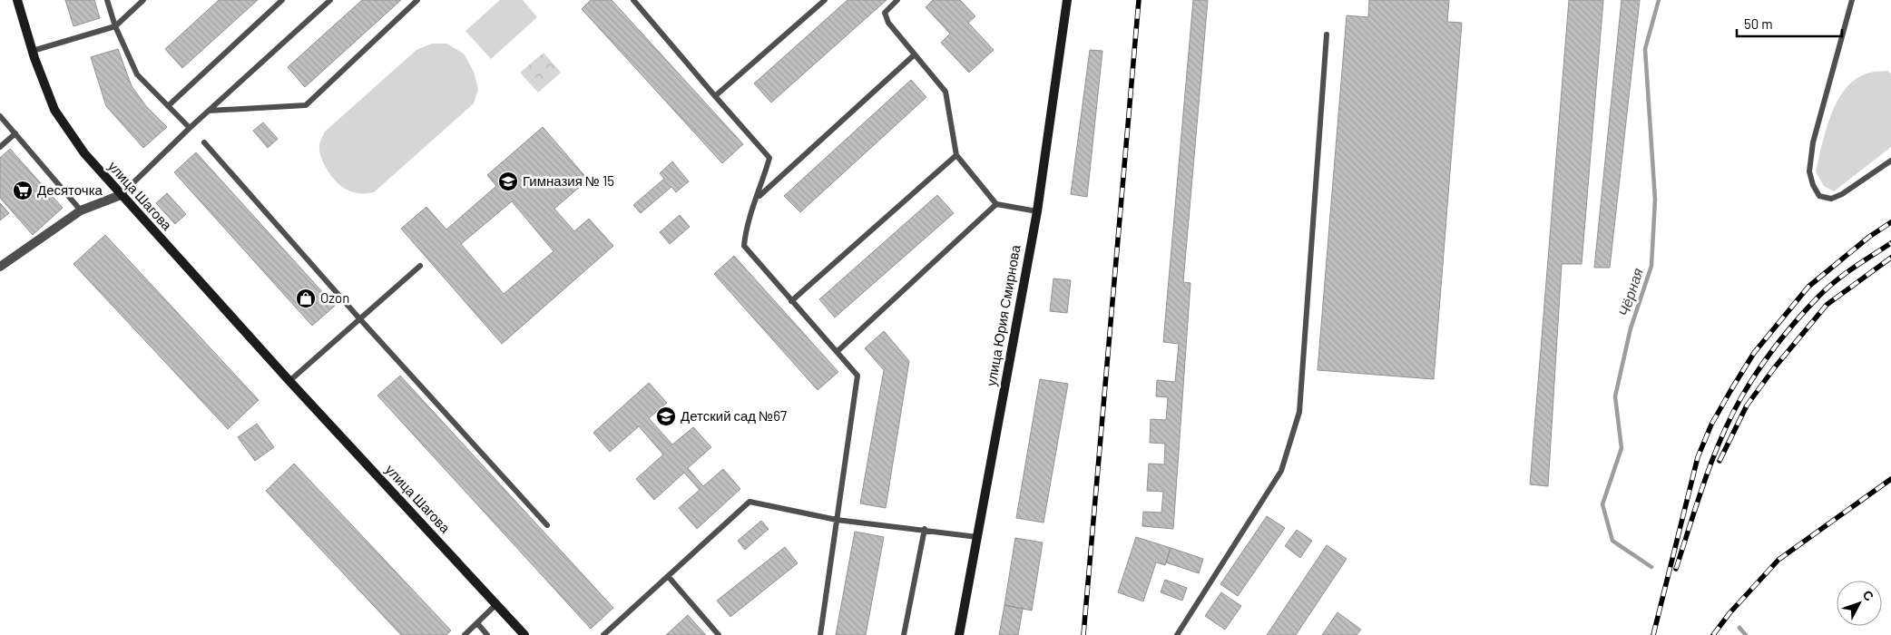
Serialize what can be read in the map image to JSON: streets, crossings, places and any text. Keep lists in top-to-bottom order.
{
  "streets": {
    "main road": ["улица Шагова", "улица Юрия Смирнова"]
  },
  "water": ["Чёрная"],
  "places": {
    "school or university": ["Гимназия № 15", "Детский сад №67"],
    "supermarket": ["Десяточка"],
    "shop": ["Ozon"]
  },
  "scale_bar": "50 m",
  "north": "top right"
}
